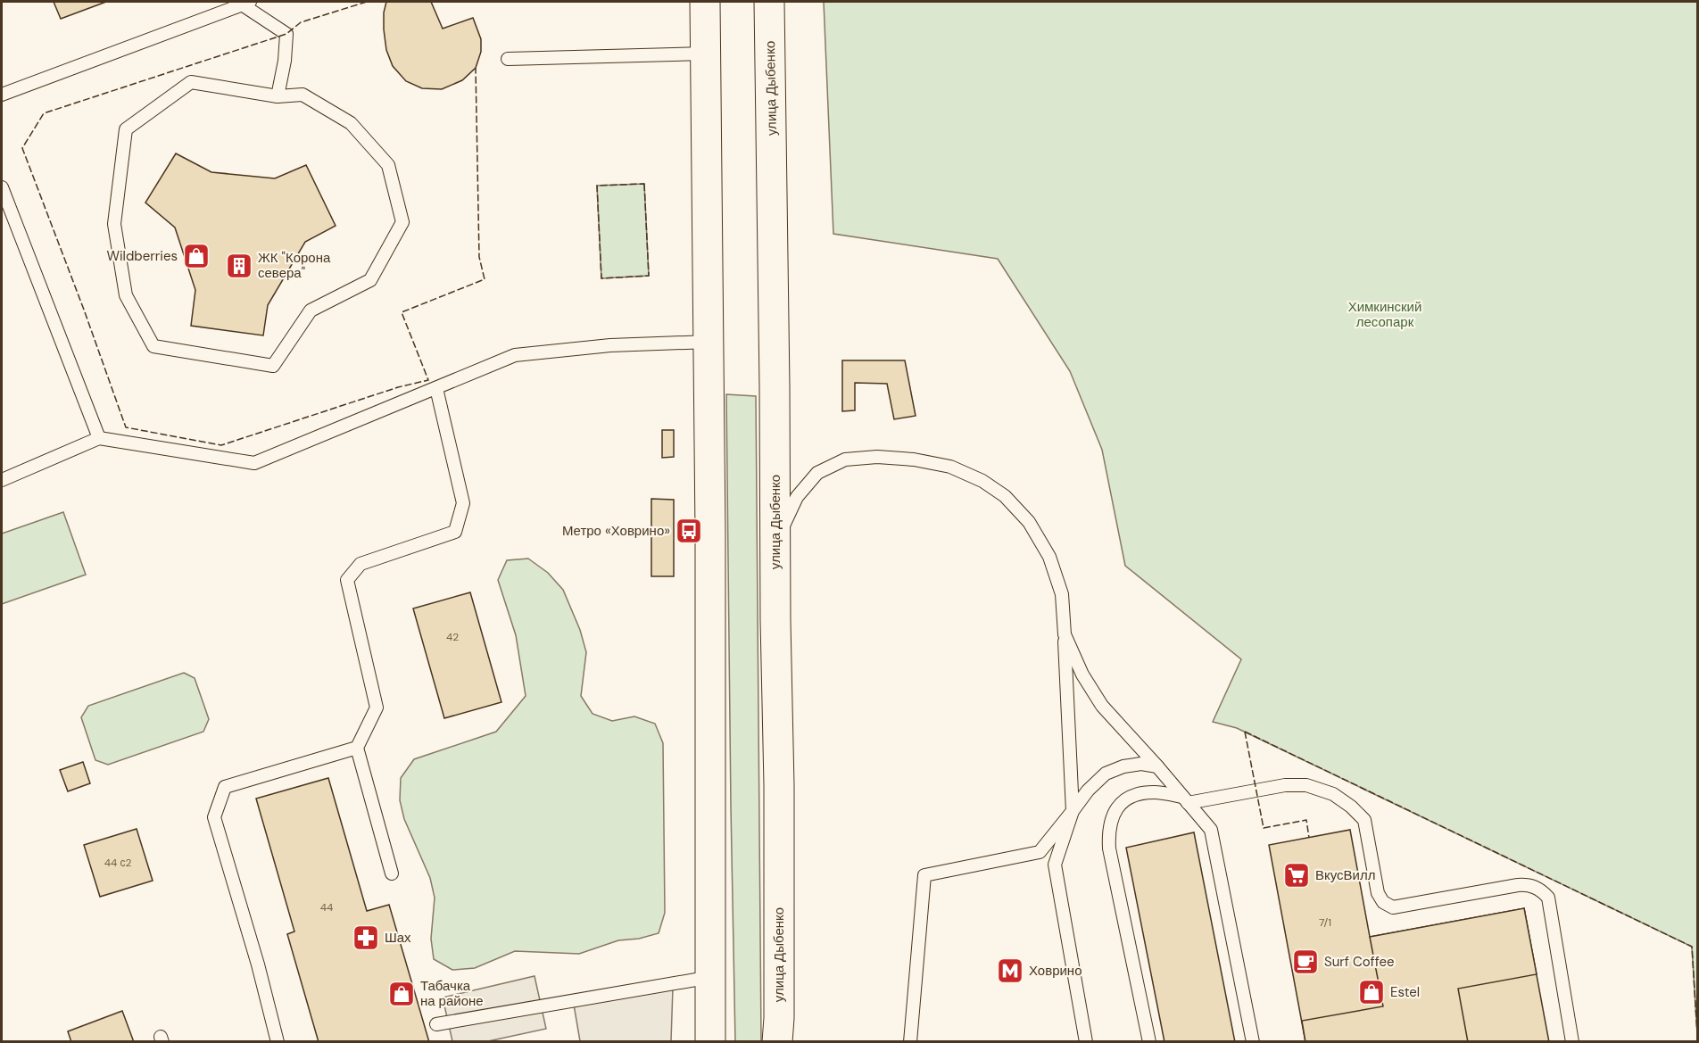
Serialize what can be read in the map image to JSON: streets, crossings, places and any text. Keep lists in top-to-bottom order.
{
  "streets": {
    "main road": ["улица Дыбенко"]
  },
  "parks": ["Химкинский лесопарк"],
  "places": {
    "shop": ["Wildberries", "Estel", "Табачка на районе"],
    "building": ["ЖК \"Корона севера\""],
    "bus stop": ["Метро «Ховрино»"],
    "supermarket": ["ВкусВилл"],
    "pharmacy": ["Шах"],
    "cafe": ["Surf Coffee"],
    "metro station": ["Ховрино"]
  },
  "house_numbers": [
    "42",
    "44 с2",
    "44",
    "7/1"
  ]
}
